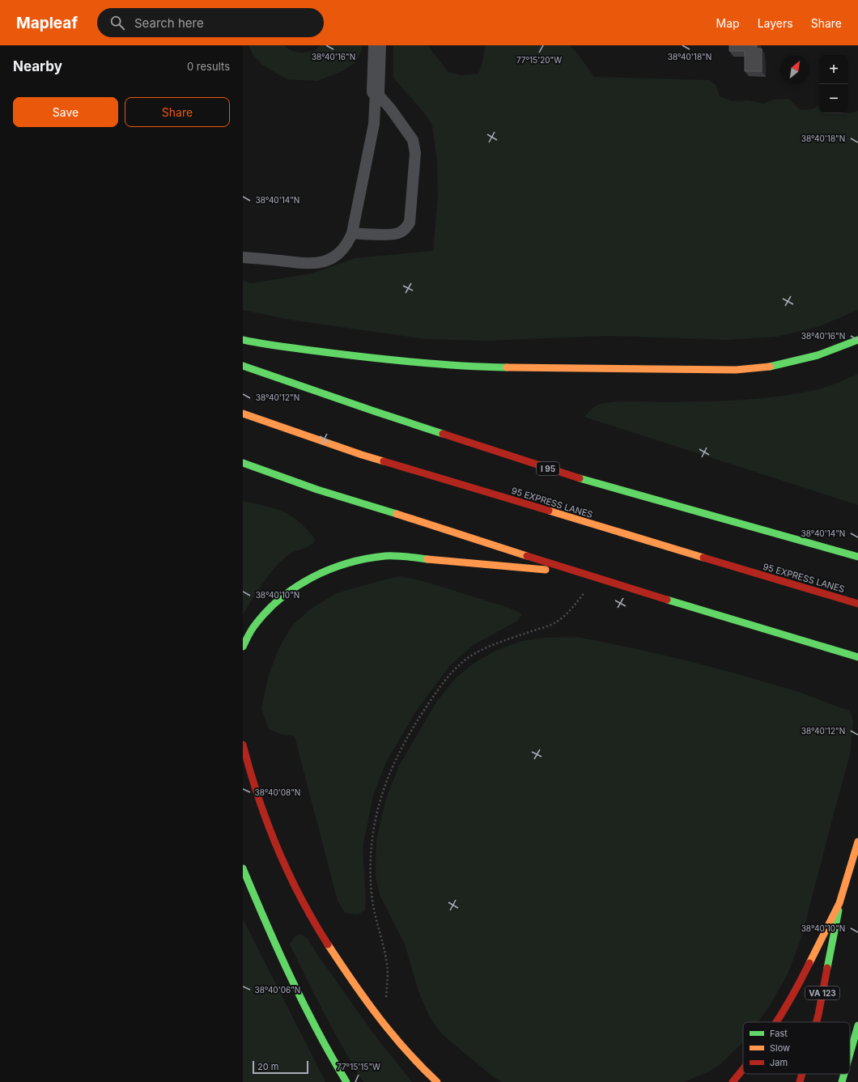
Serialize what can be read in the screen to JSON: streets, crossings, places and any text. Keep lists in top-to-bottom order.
{
  "streets": {
    "main road": ["I 95", "95 EXPRESS LANES", "VA 123"]
  },
  "legend": ["Fast", "Slow", "Jam"],
  "scale_bar": "20 m",
  "north": "top right",
  "page": {
    "header": "Mapleaf",
    "search": "Search here",
    "nav": ["Map", "Layers", "Share"],
    "heading": ["Nearby", "0 results"],
    "map_buttons": ["+", "−"],
    "buttons": ["Save", "Share"],
    "scale": "20 m"
  },
  "coordinates": [
    "38°40'16\"N",
    "38°40'18\"N",
    "77°15'20\"W",
    "38°40'14\"N",
    "38°40'12\"N",
    "38°40'10\"N",
    "38°40'08\"N",
    "38°40'06\"N",
    "77°15'15\"W"
  ]
}
